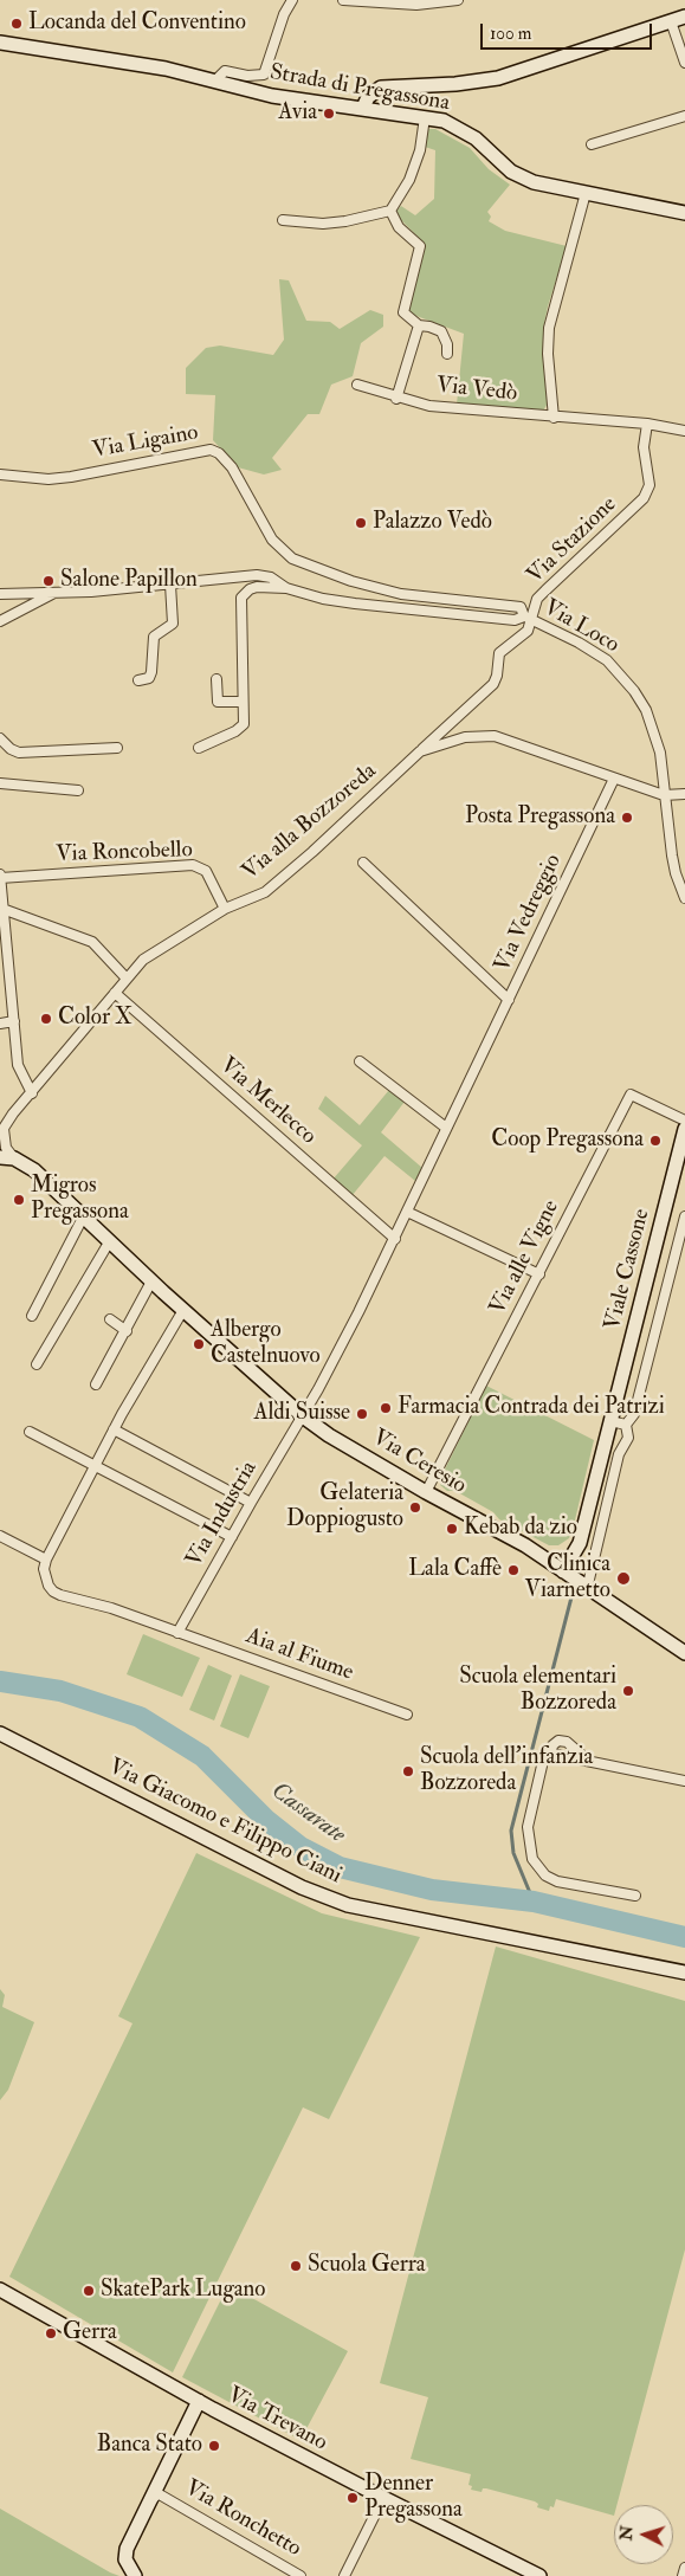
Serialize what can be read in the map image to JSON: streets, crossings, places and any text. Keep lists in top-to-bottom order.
{
  "streets": {
    "main road": [
      "Strada di Pregassona",
      "Viale Cassone",
      "Via Ceresio",
      "Via Giacomo e Filippo Ciani",
      "Via Trevano"
    ],
    "street": [
      "Via Vedò",
      "Via Ligaino",
      "Via Stazione",
      "Via Loco",
      "Via alla Bozzoreda",
      "Via Roncobello",
      "Via Vedreggio",
      "Via Merlecco",
      "Via alle Vigne",
      "Via Industria",
      "Aia al Fiume",
      "Via Ronchetto"
    ]
  },
  "crossings": [
    ["Strada di Pregassona", "Via Vedò"],
    ["Via Vedò", "Via Stazione"],
    ["Via Ligaino", "Via Stazione"],
    ["Via Ligaino", "Via Loco"],
    ["Via Stazione", "Via Loco"],
    ["Via Stazione", "Via alla Bozzoreda"],
    ["Via Loco", "Via alla Bozzoreda"],
    ["Via alla Bozzoreda", "Via Roncobello"],
    ["Via alla Bozzoreda", "Via Vedreggio"],
    ["Via alla Bozzoreda", "Via Merlecco"],
    ["Via Vedreggio", "Via Merlecco"],
    ["Via Vedreggio", "Via Ceresio"],
    ["Via Vedreggio", "Via Industria"],
    ["Via alle Vigne", "Via Ceresio"],
    ["Viale Cassone", "Via Ceresio"],
    ["Via Ceresio", "Via Industria"],
    ["Via Industria", "Aia al Fiume"]
  ],
  "water": ["Cassarate"],
  "places": [
    "Locanda del Conventino",
    "Avia",
    "Palazzo Vedò",
    "Salone Papillon",
    "Posta Pregassona",
    "Color X",
    "Coop Pregassona",
    "Migros Pregassona",
    "Albergo Castelnuovo",
    "Farmacia Contrada dei Patrizi",
    "Aldi Suisse",
    "Gelateria Doppiogusto",
    "Kebab da zio",
    "Lala Caffè",
    "Clinica Viarnetto",
    "Scuola elementari Bozzoreda",
    "Scuola dell'infanzia Bozzoreda",
    "Scuola Gerra",
    "SkatePark Lugano",
    "Gerra",
    "Banca Stato",
    "Denner Pregassona"
  ],
  "scale_bar": "100 m",
  "north": "left"
}
